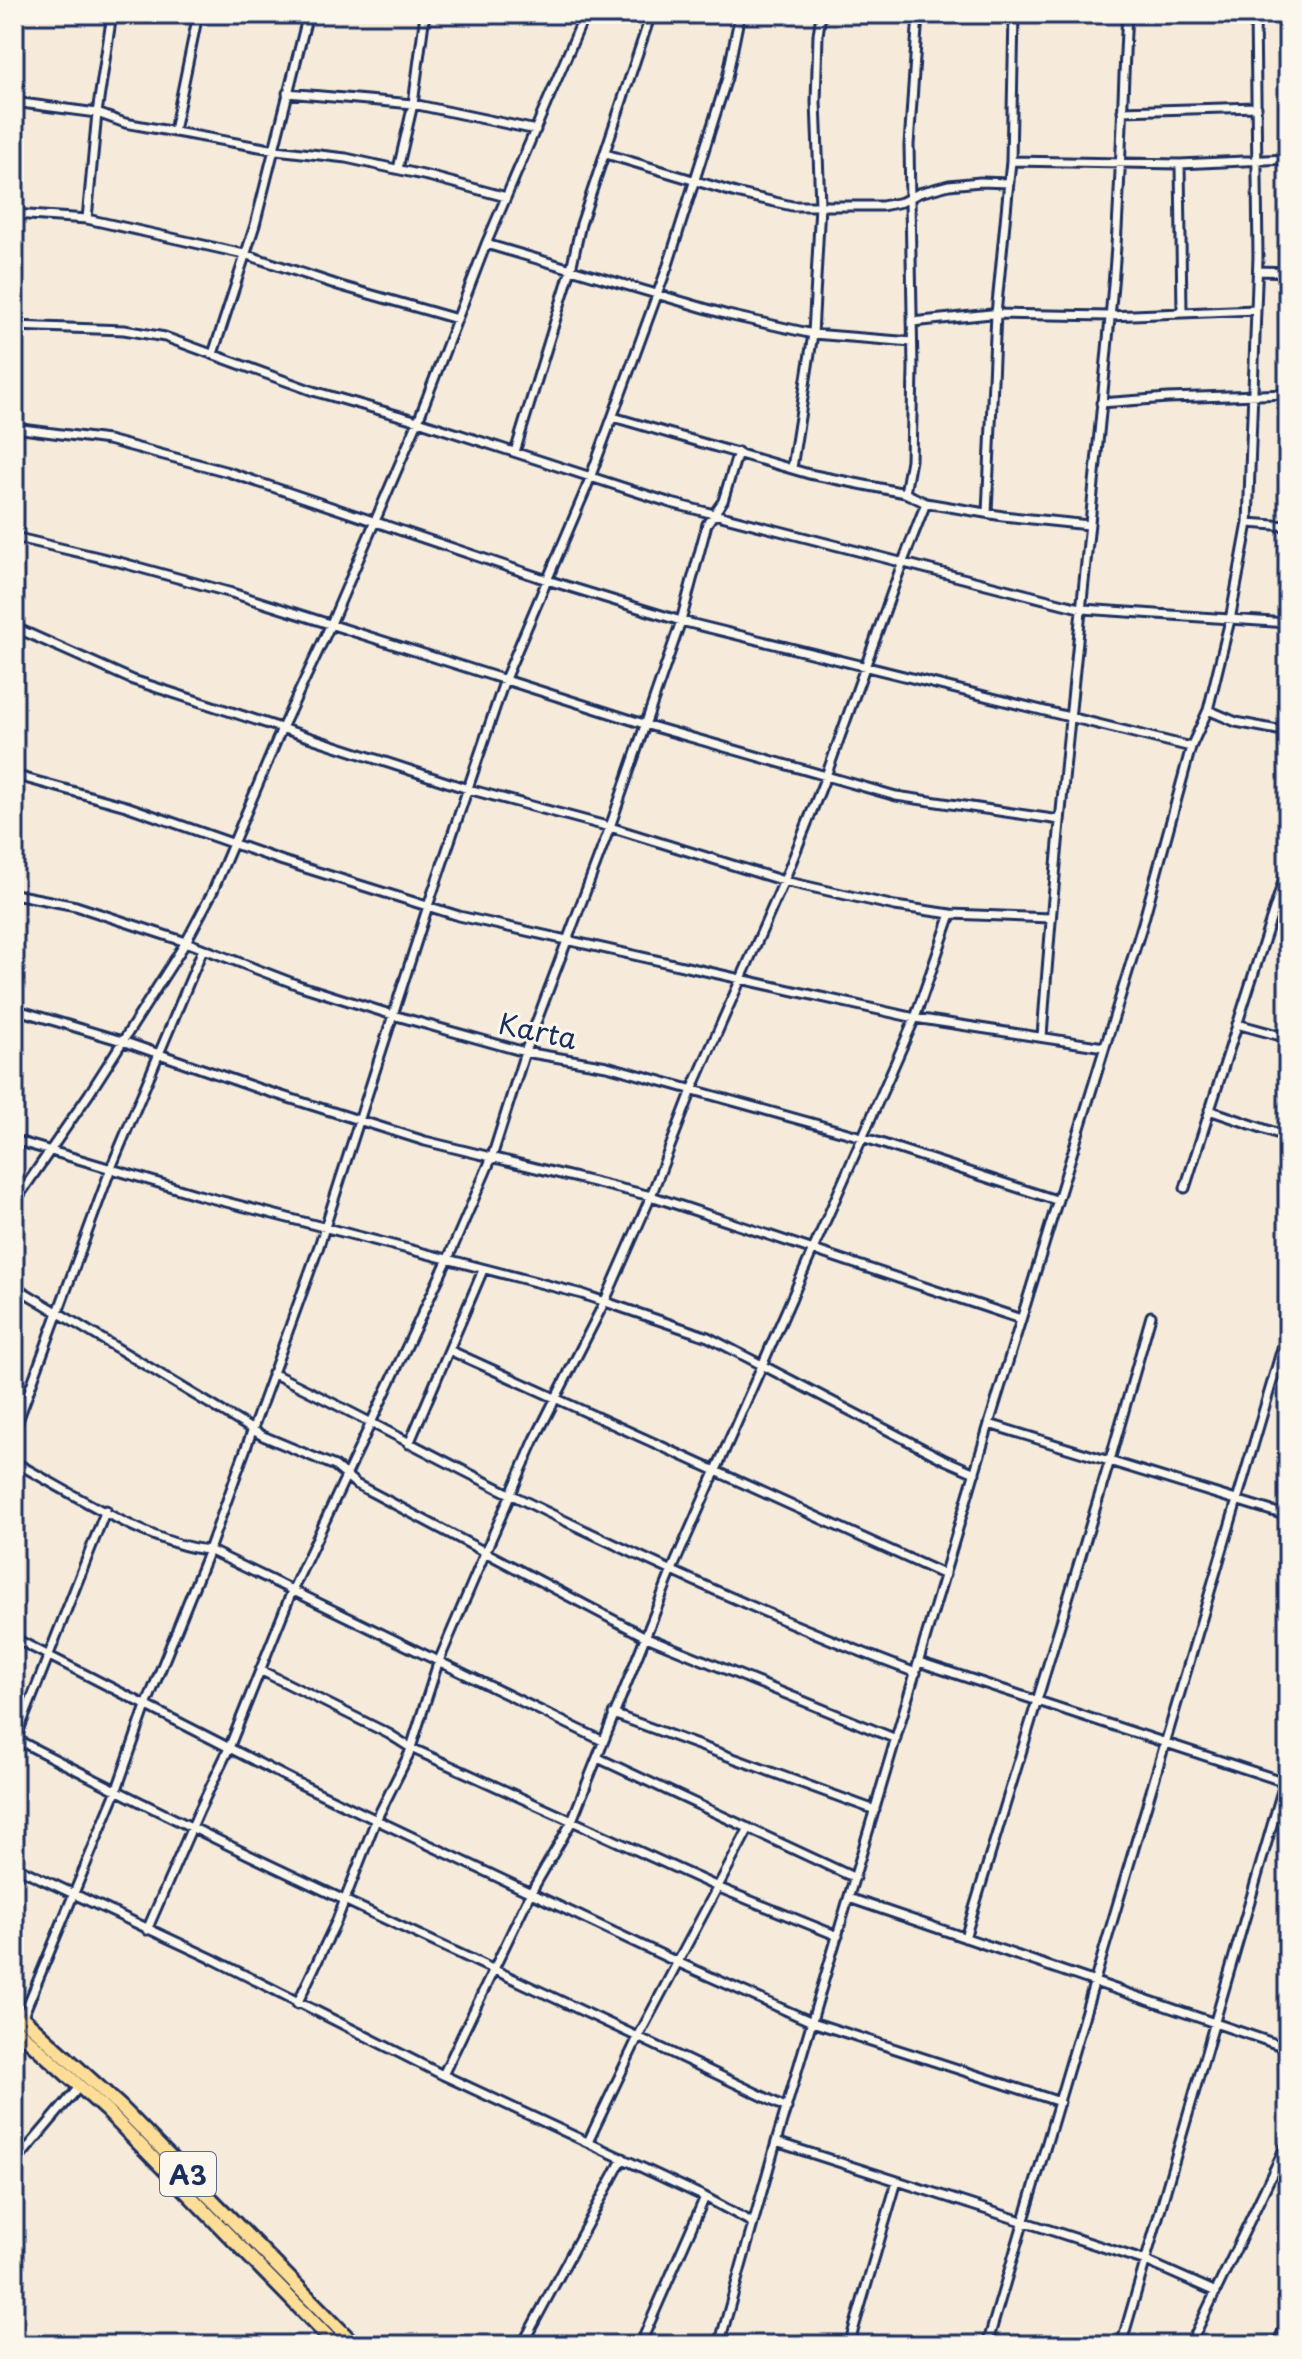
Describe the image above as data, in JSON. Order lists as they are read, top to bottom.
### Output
{
  "streets": {
    "highway": ["A3"],
    "street": ["Karta"]
  }
}
